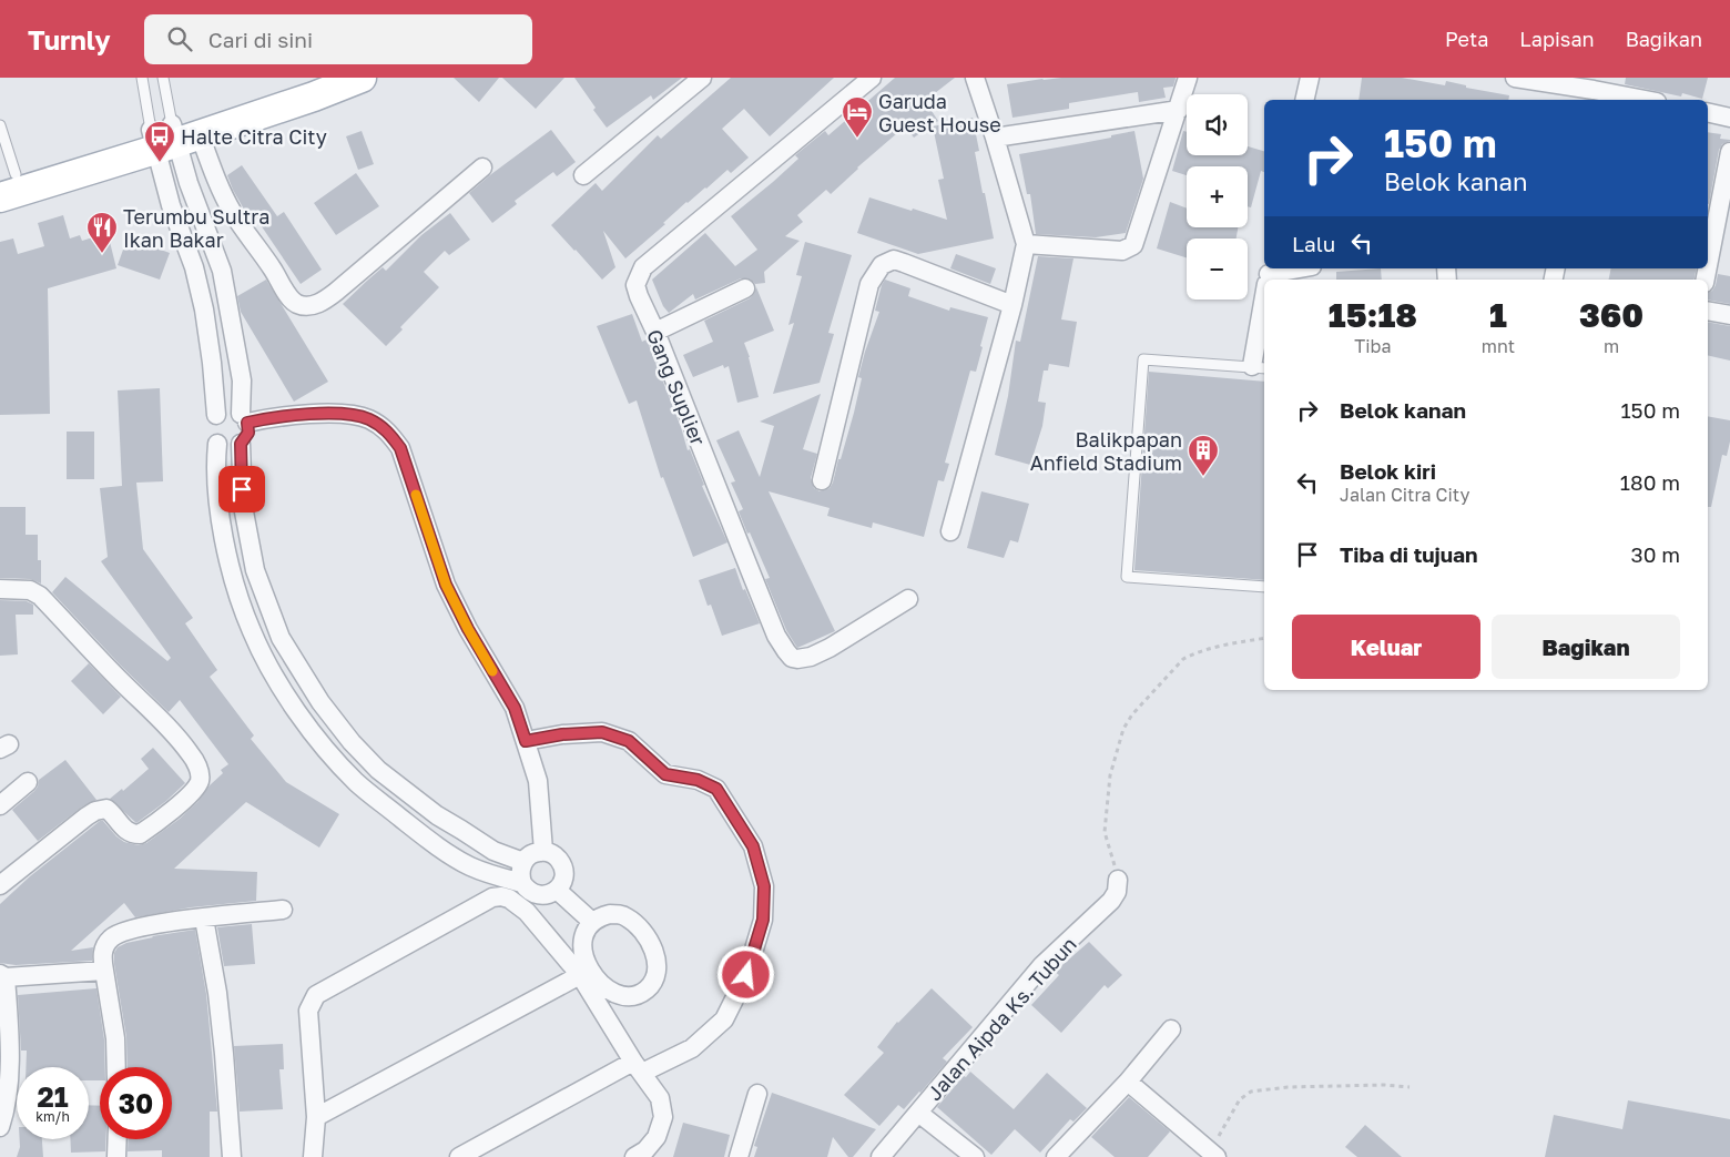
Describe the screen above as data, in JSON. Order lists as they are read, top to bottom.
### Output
{
  "streets": {
    "street": ["Gang Suplier", "Jalan Aipda Ks. Tubun"]
  },
  "places": {
    "hotel": ["Garuda Guest House"],
    "bus stop": ["Halte Citra City"],
    "restaurant": ["Terumbu Sultra Ikan Bakar"],
    "building": ["Balikpapan Anfield Stadium"]
  },
  "page": {
    "header": "Turnly",
    "search": "Cari di sini",
    "nav": ["Peta", "Lapisan", "Bagikan"],
    "map_buttons": ["+", "−"],
    "turn": ["150 m", "Belok kanan"],
    "then": "Lalu",
    "eta": [
      "15:18",
      "Tiba",
      "1",
      "mnt",
      "360",
      "m"
    ],
    "list": [
      {
        "name": "Belok kanan",
        "value": "150 m"
      },
      {
        "name": "Belok kiri",
        "note": "Jalan Citra City",
        "value": "180 m"
      },
      {
        "name": "Tiba di tujuan",
        "value": "30 m"
      }
    ],
    "buttons": ["Keluar", "Bagikan"],
    "speed": "21 km/h",
    "limit": "30"
  }
}
